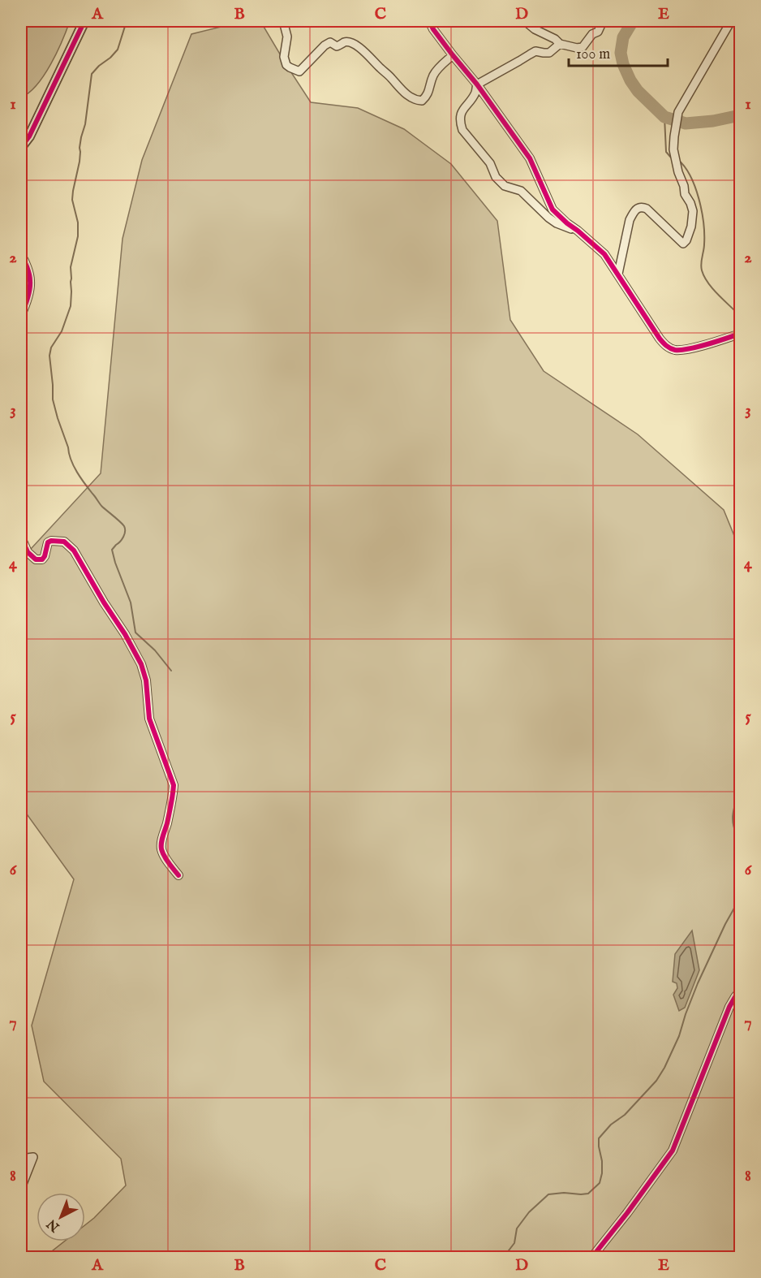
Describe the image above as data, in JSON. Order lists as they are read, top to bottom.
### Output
{
  "scale_bar": "100 m",
  "north": "bottom left",
  "grid": {
    "columns": [
      "A",
      "B",
      "C",
      "D",
      "E"
    ],
    "rows": [
      "1",
      "2",
      "3",
      "4",
      "5",
      "6",
      "7",
      "8"
    ]
  }
}
